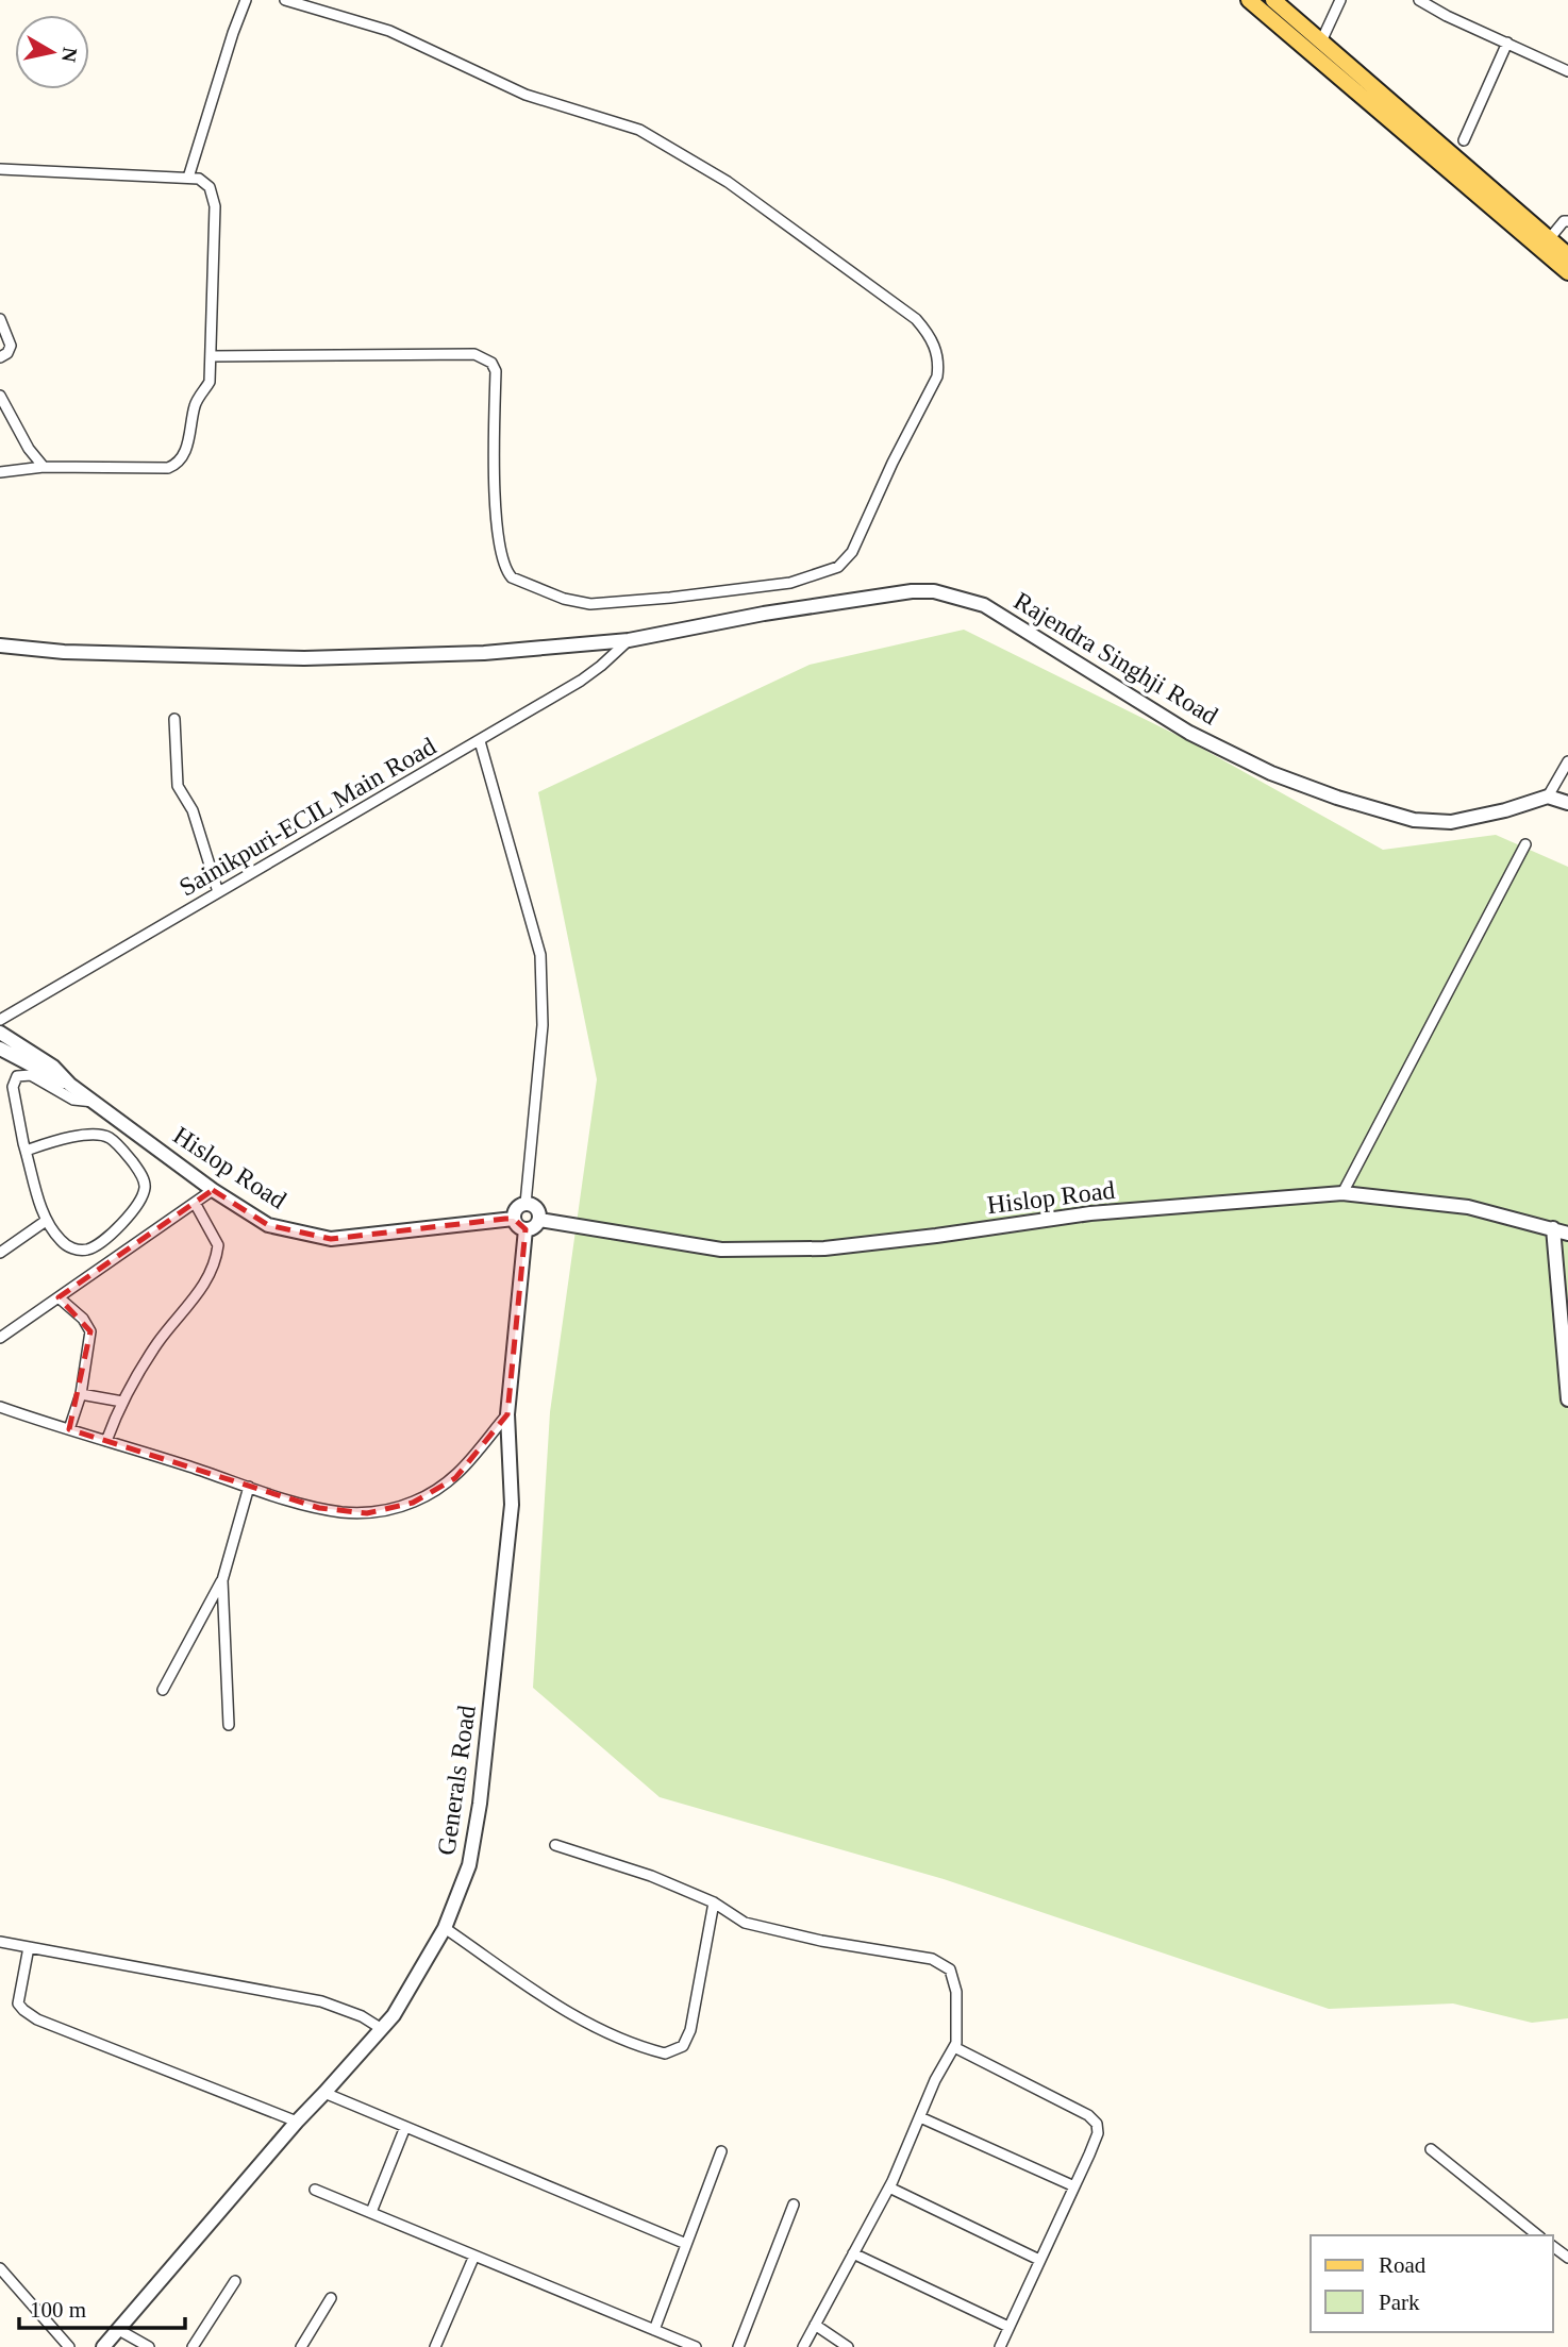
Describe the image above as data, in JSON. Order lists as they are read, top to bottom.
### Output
{
  "streets": {
    "street": [
      "Rajendra Singhji Road",
      "Sainikpuri-ECIL Main Road",
      "Hislop Road",
      "Generals Road"
    ]
  },
  "crossings": [
    ["Rajendra Singhji Road", "Sainikpuri-ECIL Main Road"],
    ["Hislop Road", "Generals Road"]
  ],
  "legend": ["Road", "Park"],
  "scale_bar": "100 m",
  "north": "right"
}
